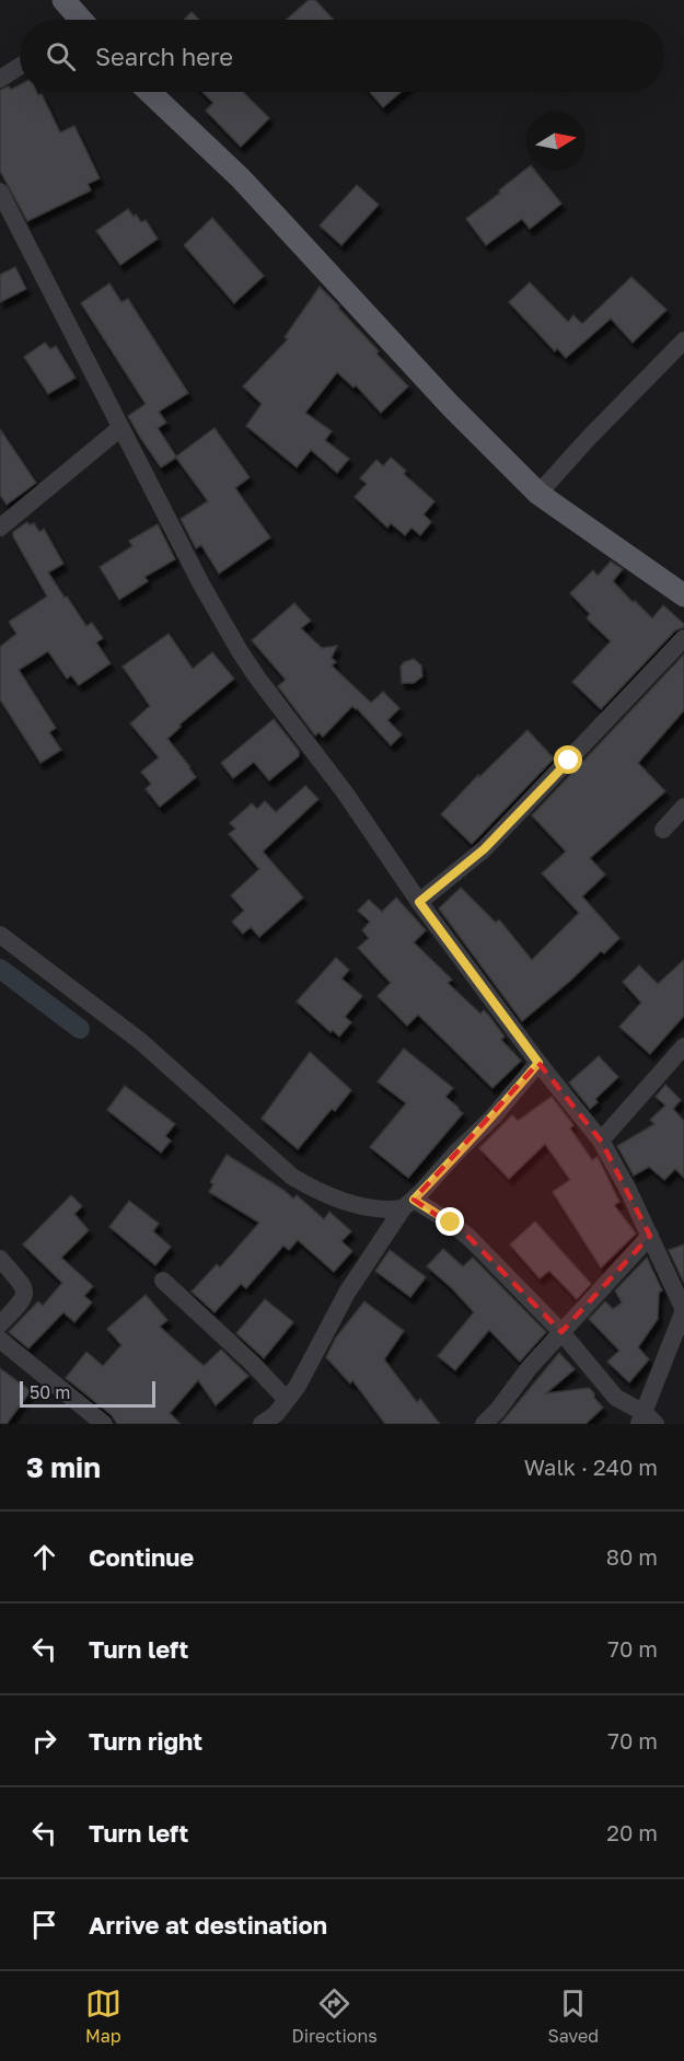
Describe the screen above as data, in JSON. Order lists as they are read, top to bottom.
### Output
{
  "scale_bar": "50 m",
  "north": "right",
  "page": {
    "search": "Search here",
    "scale": "50 m",
    "heading": ["3 min", "Walk · 240 m"],
    "list": [
      ["Continue", "80 m"],
      ["Turn left", "70 m"],
      ["Turn right", "70 m"],
      ["Turn left", "20 m"],
      "Arrive at destination"
    ],
    "nav": ["Map", "Directions", "Saved"]
  }
}
